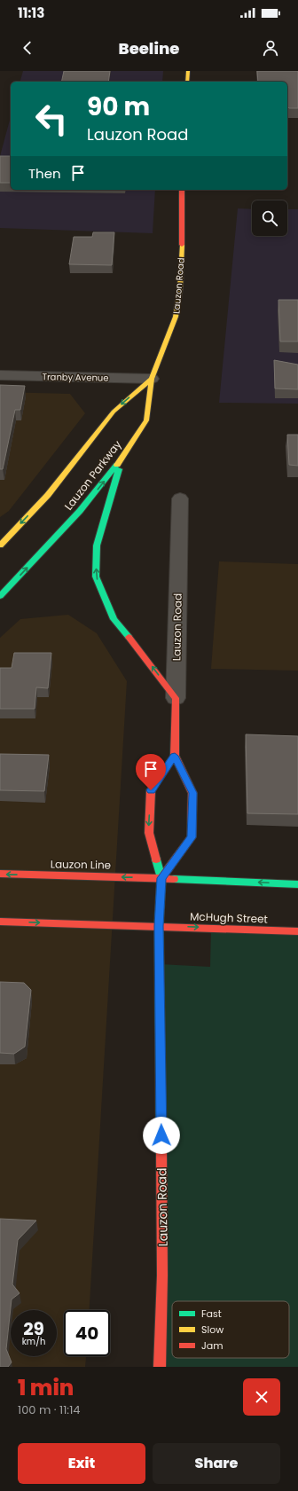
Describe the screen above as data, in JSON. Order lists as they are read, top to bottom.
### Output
{
  "streets": {
    "main road": [
      "Lauzon Road",
      "Lauzon Parkway",
      "Lauzon Line",
      "McHugh Street"
    ],
    "street": ["Tranby Avenue"]
  },
  "crossings": [
    ["Lauzon Road", "Tranby Avenue"],
    ["Lauzon Road", "Lauzon Parkway"],
    ["Lauzon Road", "Lauzon Line"],
    ["Lauzon Road", "McHugh Street"],
    ["Tranby Avenue", "Lauzon Parkway"]
  ],
  "legend": ["Fast", "Slow", "Jam"],
  "page": {
    "status": "11:13",
    "header": "Beeline",
    "turn": ["90 m", "Lauzon Road"],
    "then": "Then",
    "speed": "29 km/h",
    "limit": "40",
    "heading": ["1 min", "100 m · 11:14"],
    "buttons": ["Exit", "Share"]
  }
}
